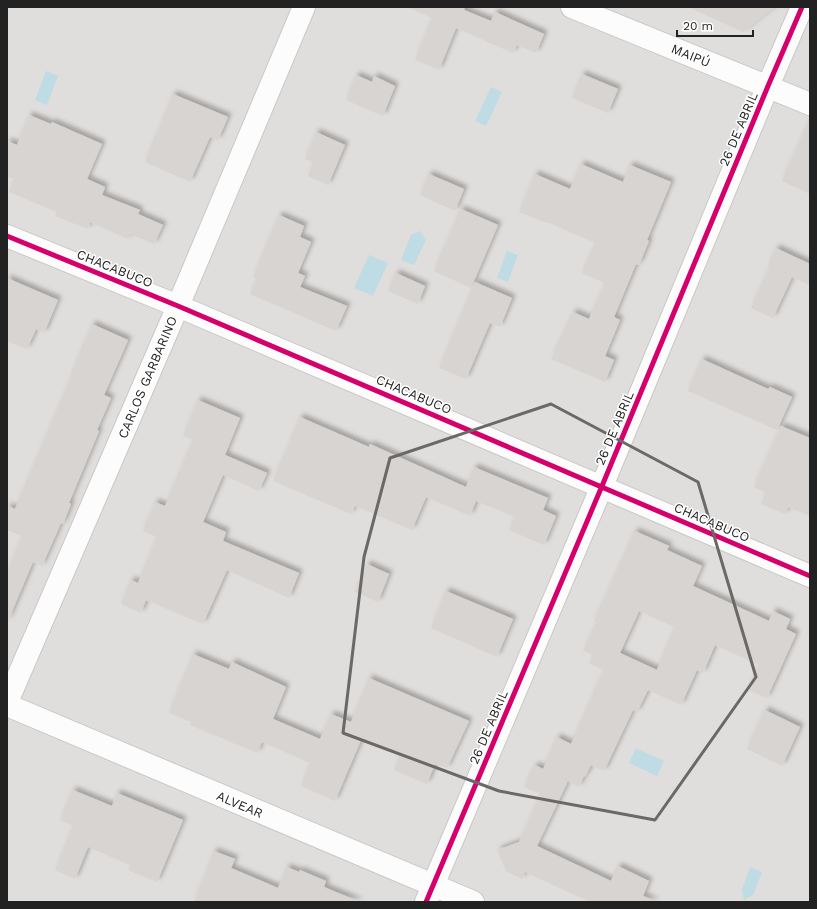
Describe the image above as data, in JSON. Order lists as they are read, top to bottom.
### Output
{
  "streets": {
    "street": [
      "MAIPÚ",
      "26 DE ABRIL",
      "CHACABUCO",
      "CARLOS GARBARINO",
      "ALVEAR"
    ]
  },
  "crossings": [
    ["MAIPÚ", "26 DE ABRIL"],
    ["26 DE ABRIL", "CHACABUCO"],
    ["26 DE ABRIL", "ALVEAR"],
    ["CHACABUCO", "CARLOS GARBARINO"]
  ],
  "scale_bar": "20 m"
}
